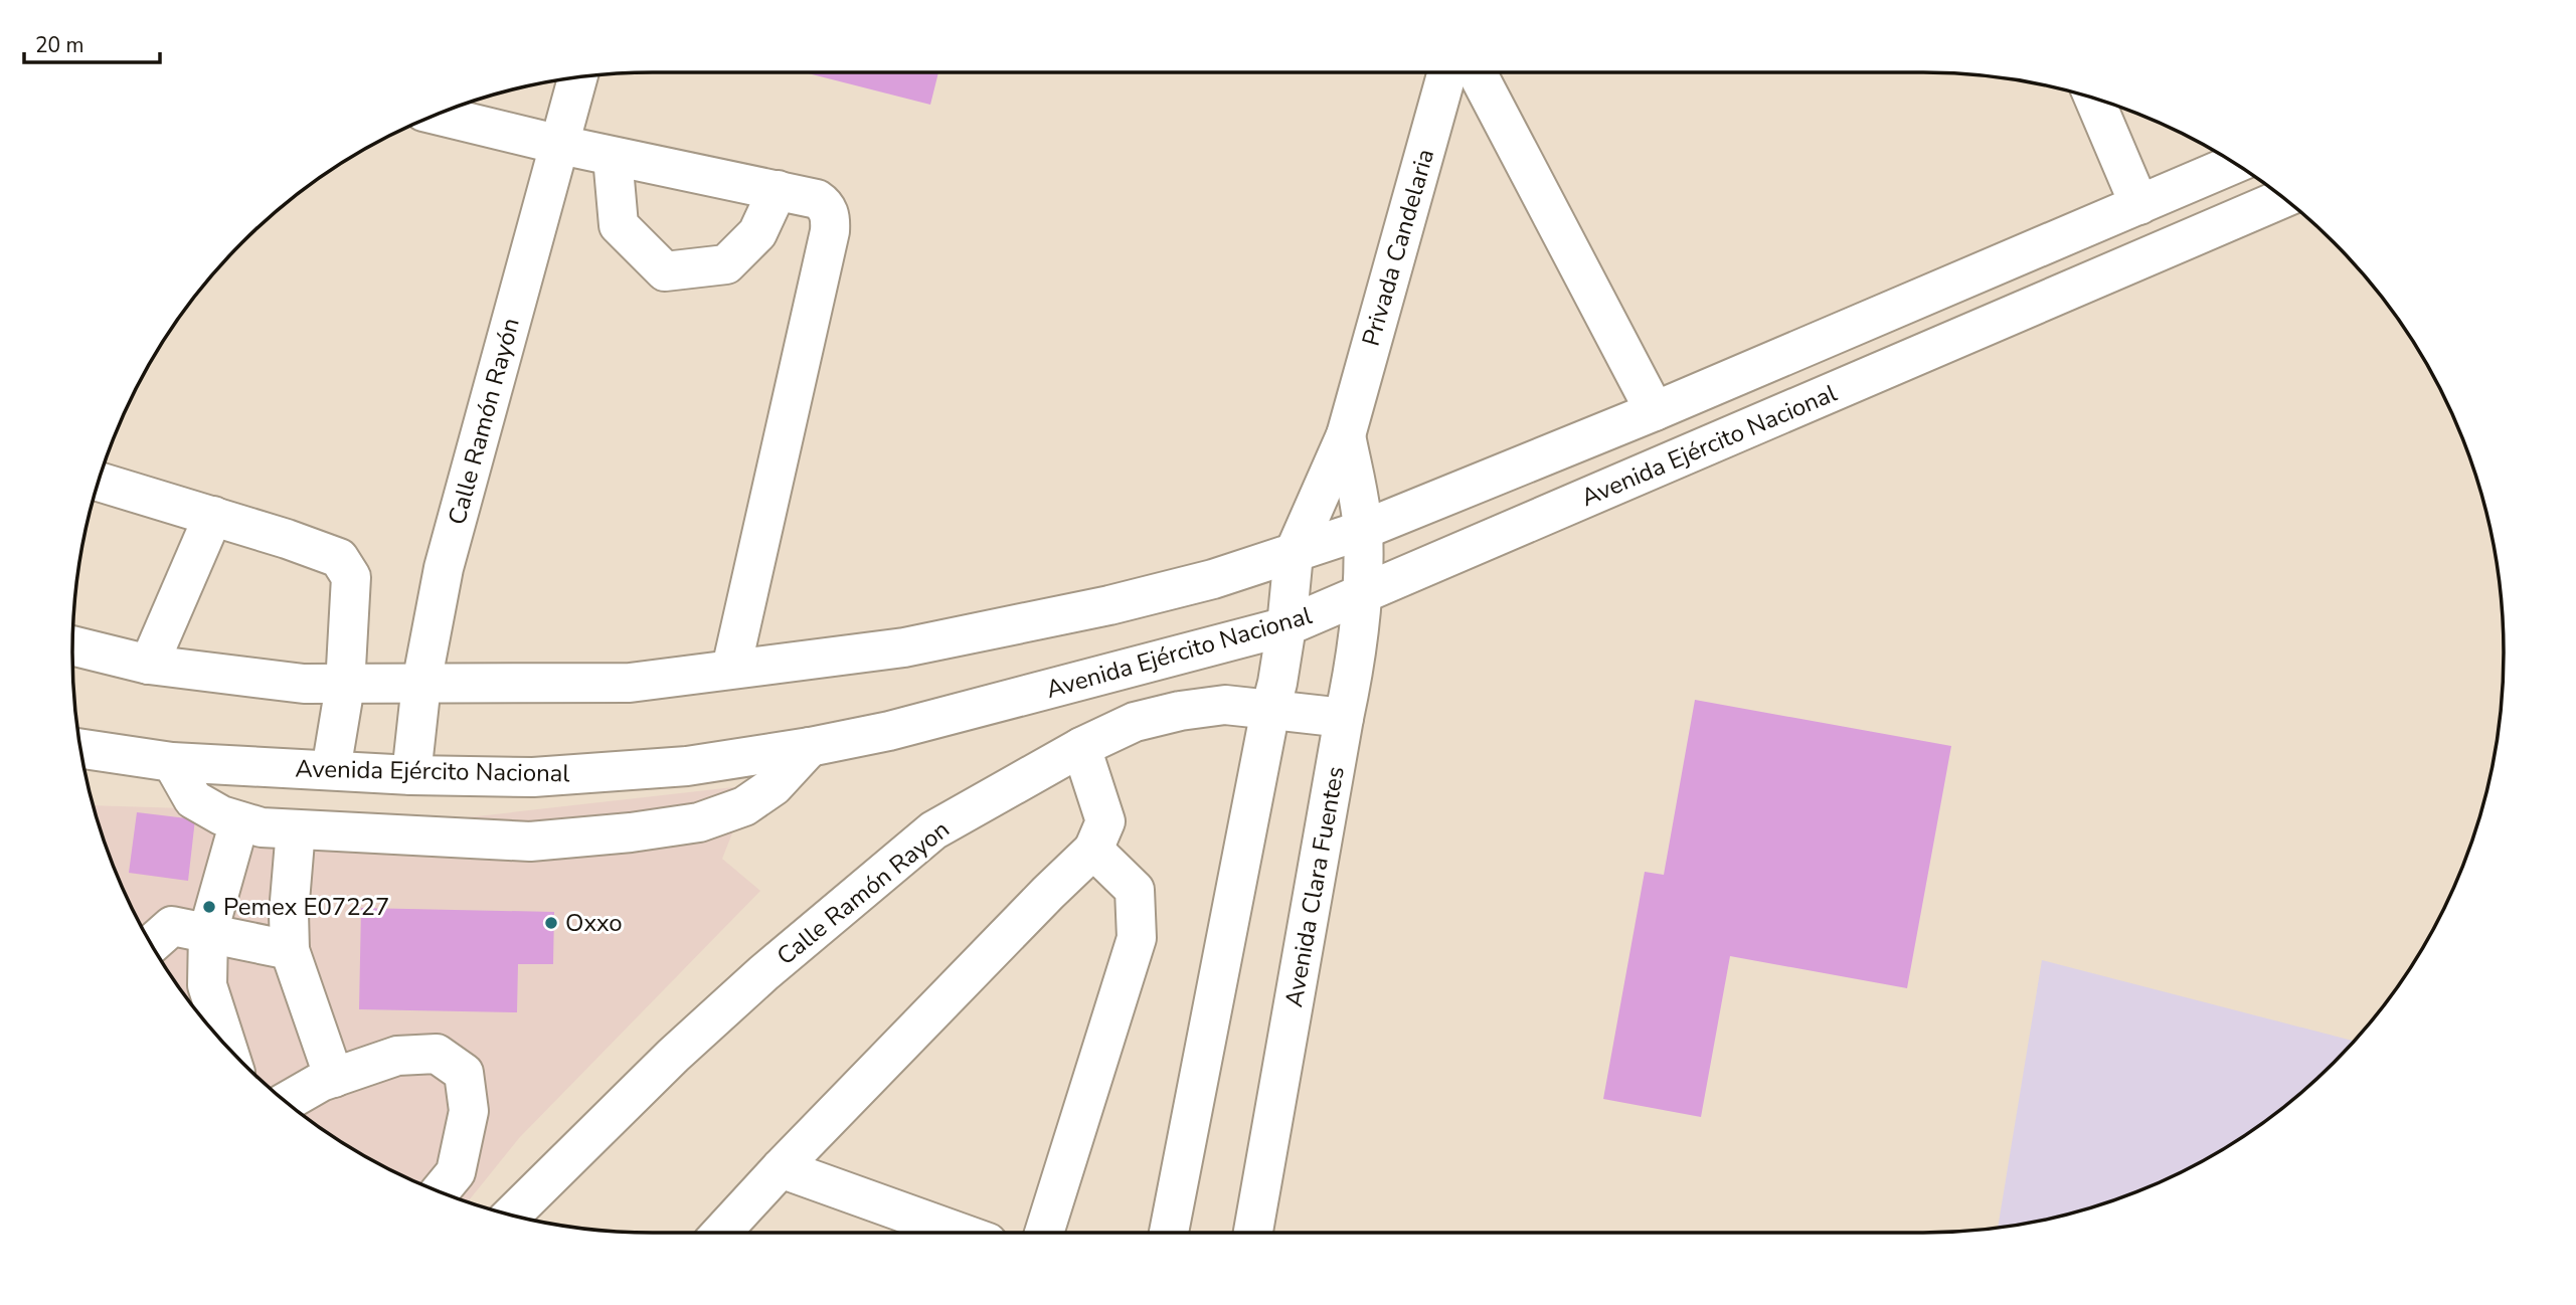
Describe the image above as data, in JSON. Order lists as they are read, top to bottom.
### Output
{
  "streets": {
    "main road": [
      "Privada Candelaria",
      "Calle Ramón Rayón",
      "Avenida Ejército Nacional",
      "Avenida Clara Fuentes",
      "Calle Ramón Rayon"
    ]
  },
  "crossings": [
    ["Privada Candelaria", "Avenida Clara Fuentes"],
    ["Calle Ramón Rayón", "Avenida Ejército Nacional"],
    ["Avenida Ejército Nacional", "Avenida Clara Fuentes"],
    ["Avenida Clara Fuentes", "Calle Ramón Rayon"]
  ],
  "places": ["Pemex E07227", "Oxxo"],
  "scale_bar": "20 m"
}
